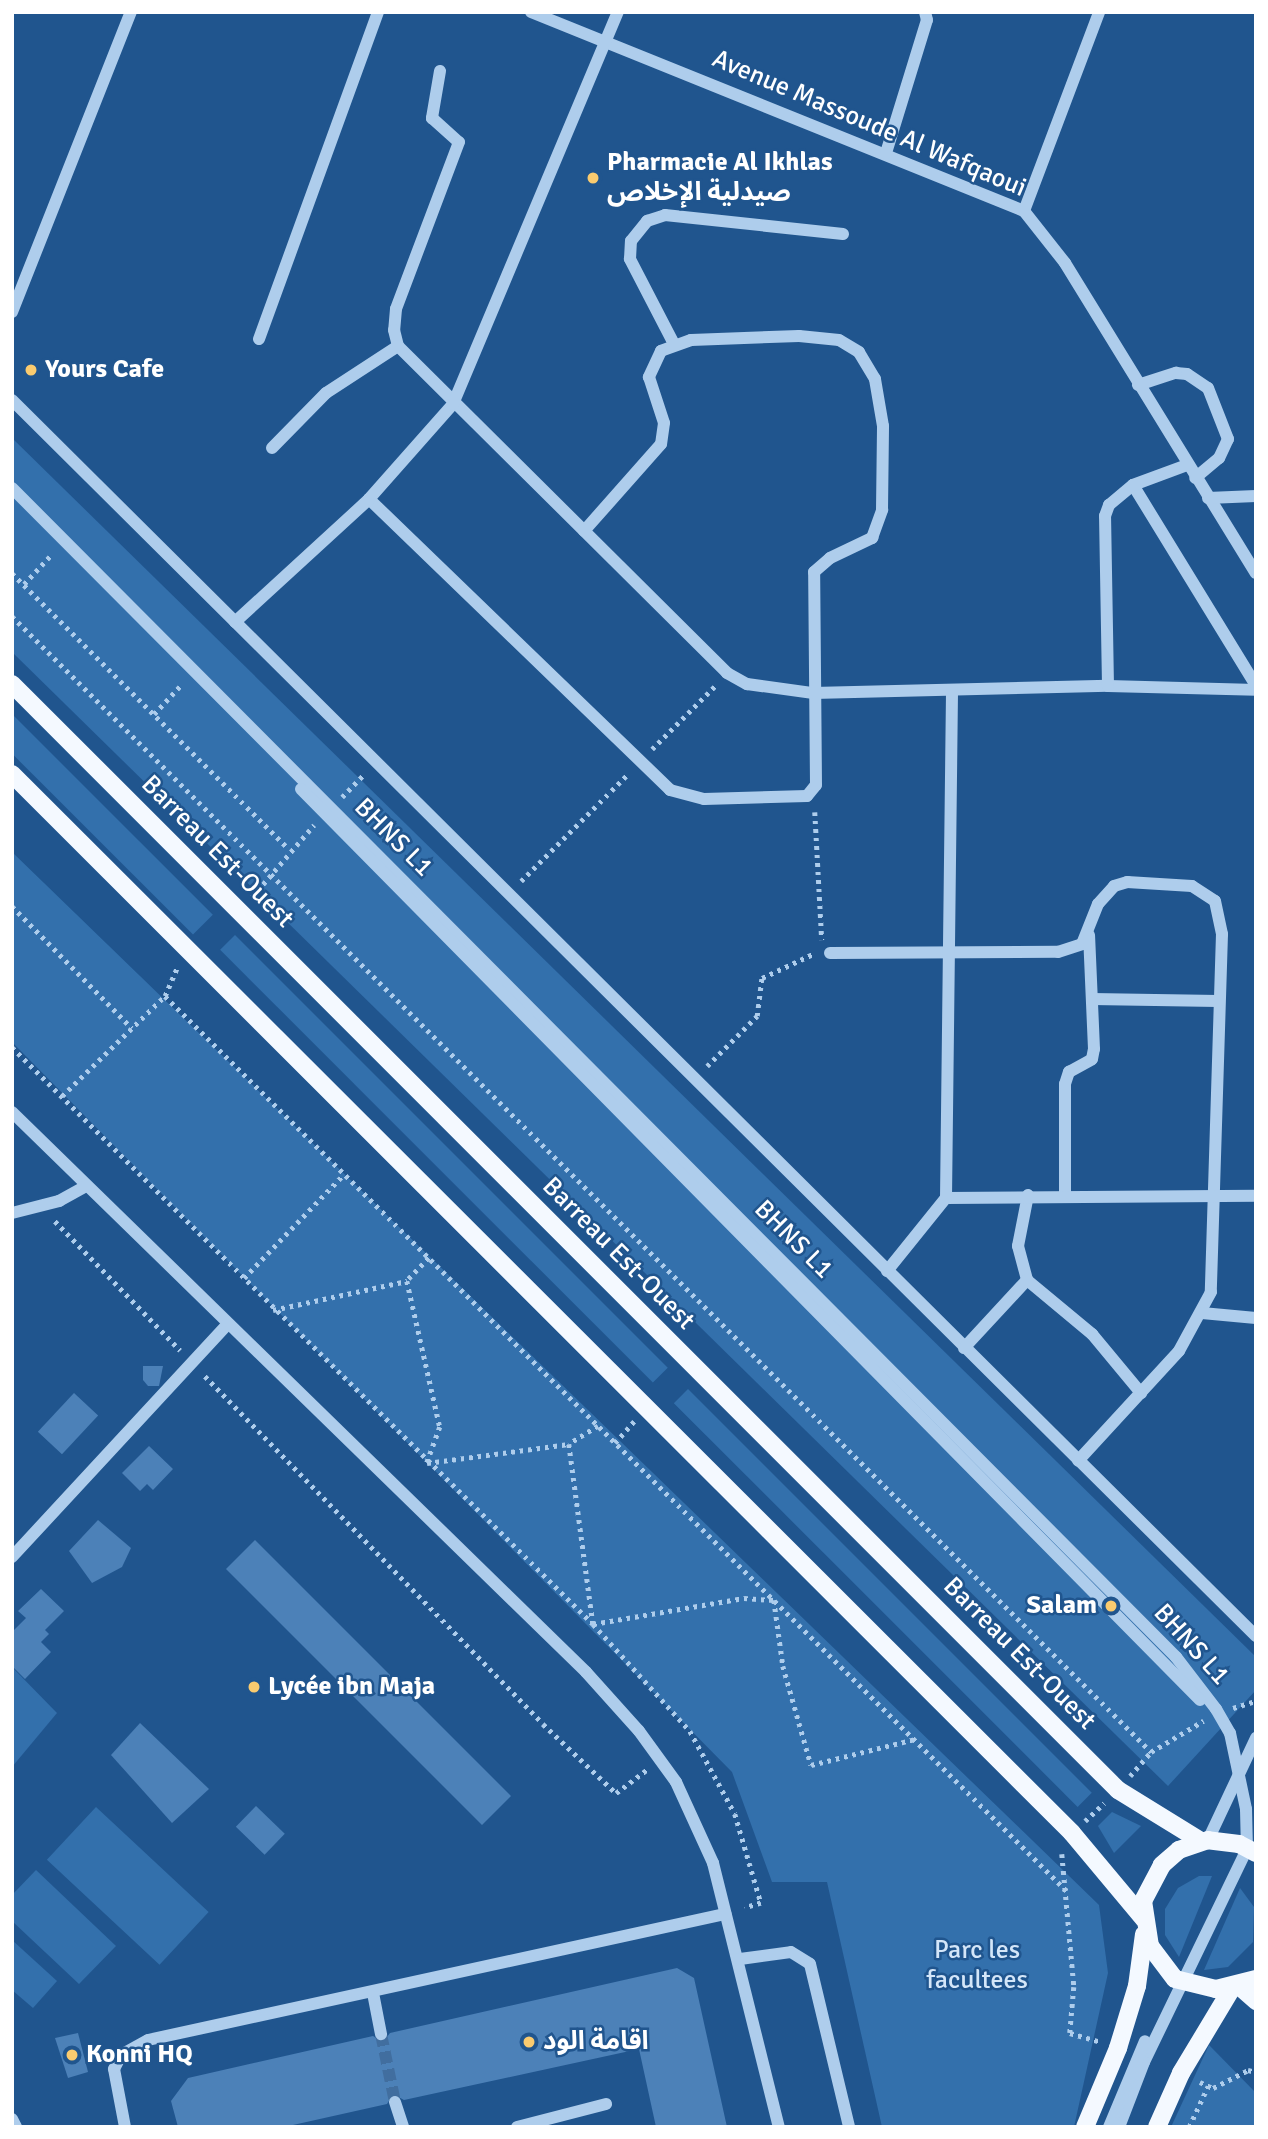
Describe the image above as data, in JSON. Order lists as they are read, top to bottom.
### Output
{
  "streets": {
    "main road": ["Barreau Est-Ouest"],
    "street": ["Avenue Massoude Al Wafqaoui", "BHNS L1"]
  },
  "parks": ["Parc les facultees"],
  "places": [
    "Pharmacie Al Ikhlas صيدلية الإخلاص",
    "Yours Cafe",
    "Salam",
    "Lycée ibn Maja",
    "اقامة الود",
    "Konni HQ"
  ]
}
